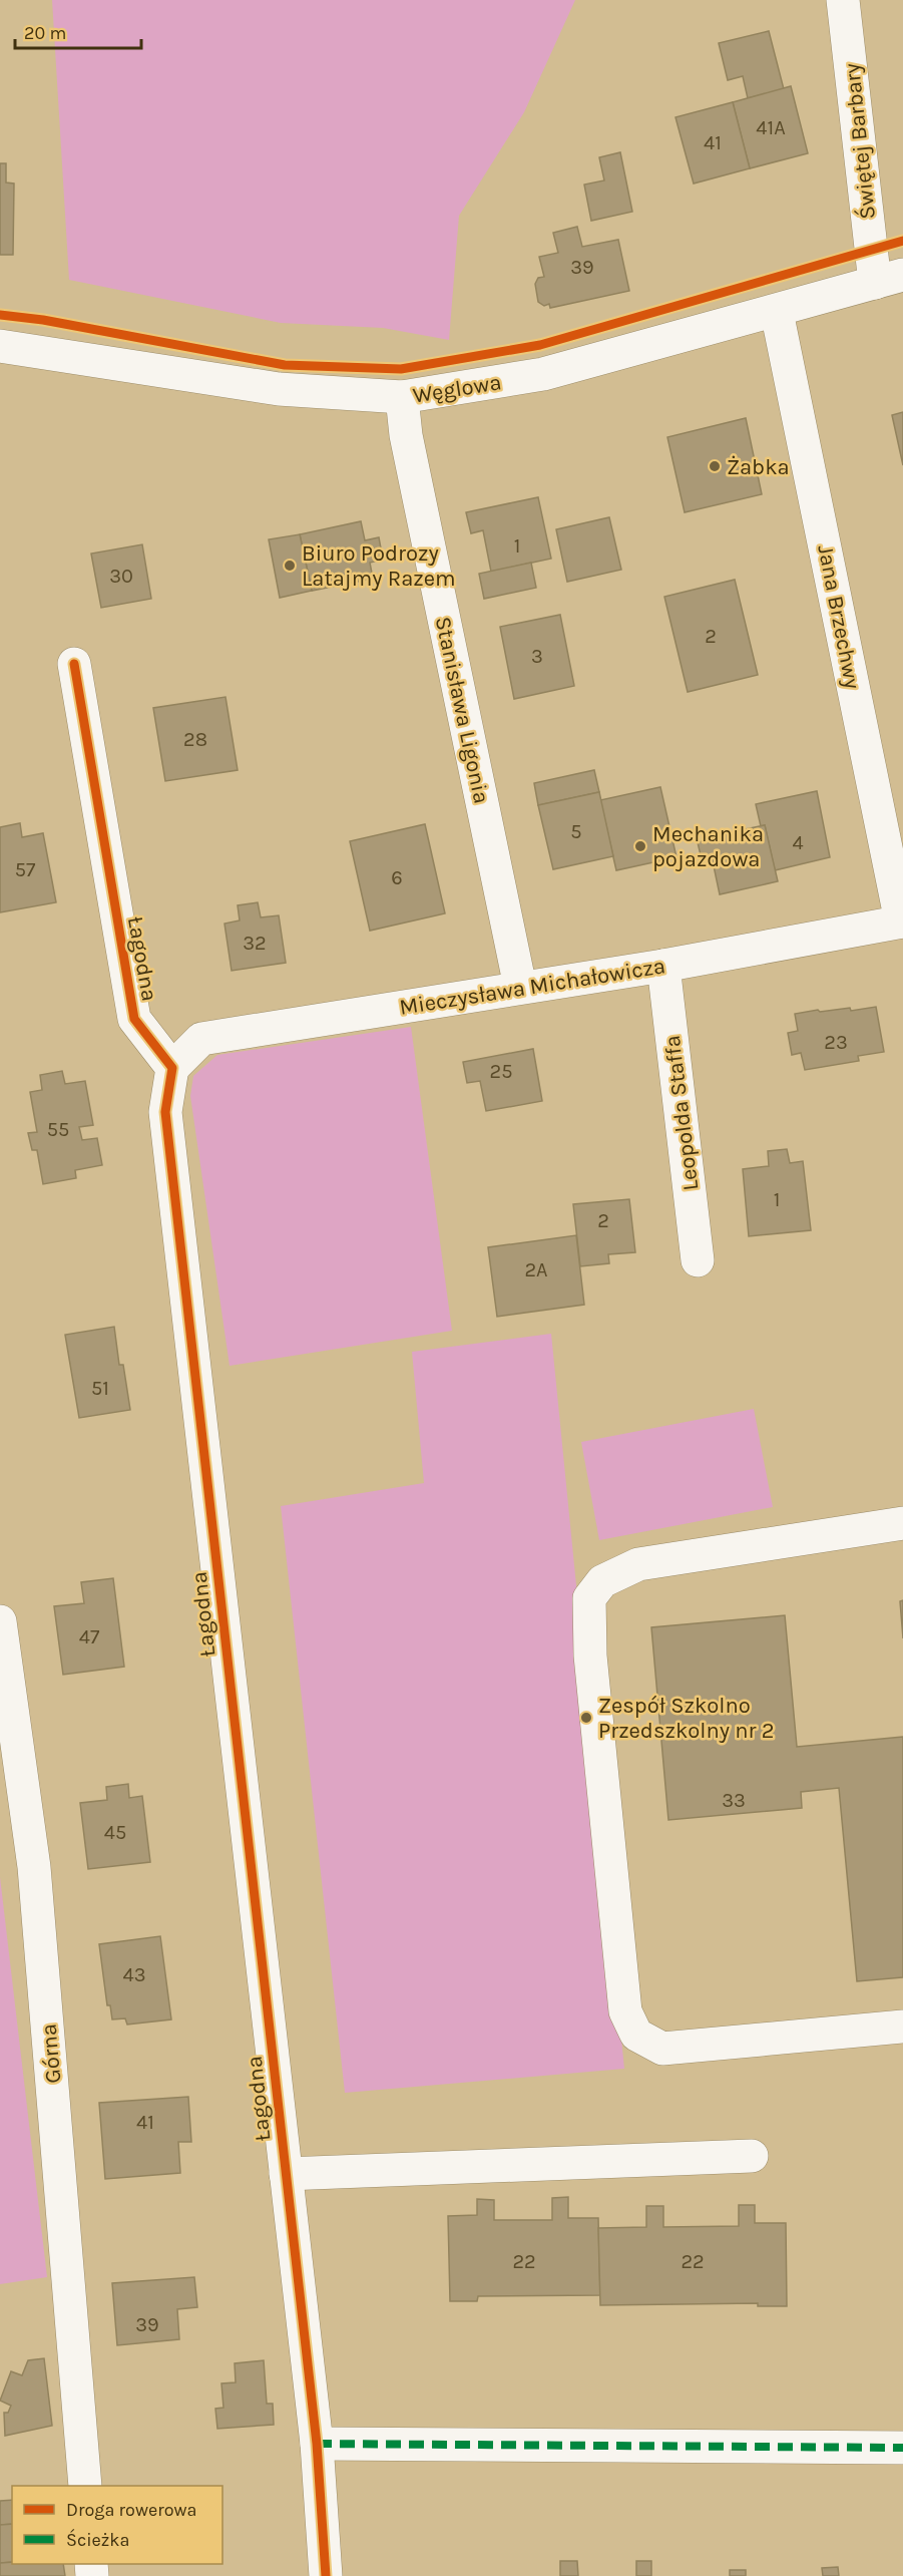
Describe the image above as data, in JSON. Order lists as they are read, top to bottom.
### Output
{
  "streets": {
    "street": [
      "Świętej Barbary",
      "Węglowa",
      "Jana Brzechwy",
      "Stanisława Ligonia",
      "Łagodna",
      "Mieczysława Michałowicza",
      "Leopolda Staffa",
      "Górna"
    ]
  },
  "crossings": [
    ["Świętej Barbary", "Węglowa"],
    ["Węglowa", "Jana Brzechwy"],
    ["Węglowa", "Stanisława Ligonia"],
    ["Jana Brzechwy", "Mieczysława Michałowicza"],
    ["Stanisława Ligonia", "Mieczysława Michałowicza"],
    ["Łagodna", "Mieczysława Michałowicza"],
    ["Mieczysława Michałowicza", "Leopolda Staffa"]
  ],
  "places": [
    "Żabka",
    "Biuro Podrozy Latajmy Razem",
    "Mechanika pojazdowa",
    "Zespół Szkolno Przedszkolny nr 2"
  ],
  "house_numbers": [
    "41A",
    "41",
    "39",
    "1",
    "30",
    "2",
    "3",
    "28",
    "5",
    "4",
    "57",
    "6",
    "32",
    "23",
    "25",
    "55",
    "1",
    "2",
    "2A",
    "51",
    "47",
    "33",
    "45",
    "43",
    "41",
    "22",
    "22",
    "39"
  ],
  "legend": ["Droga rowerowa", "Ścieżka"],
  "scale_bar": "20 m"
}
